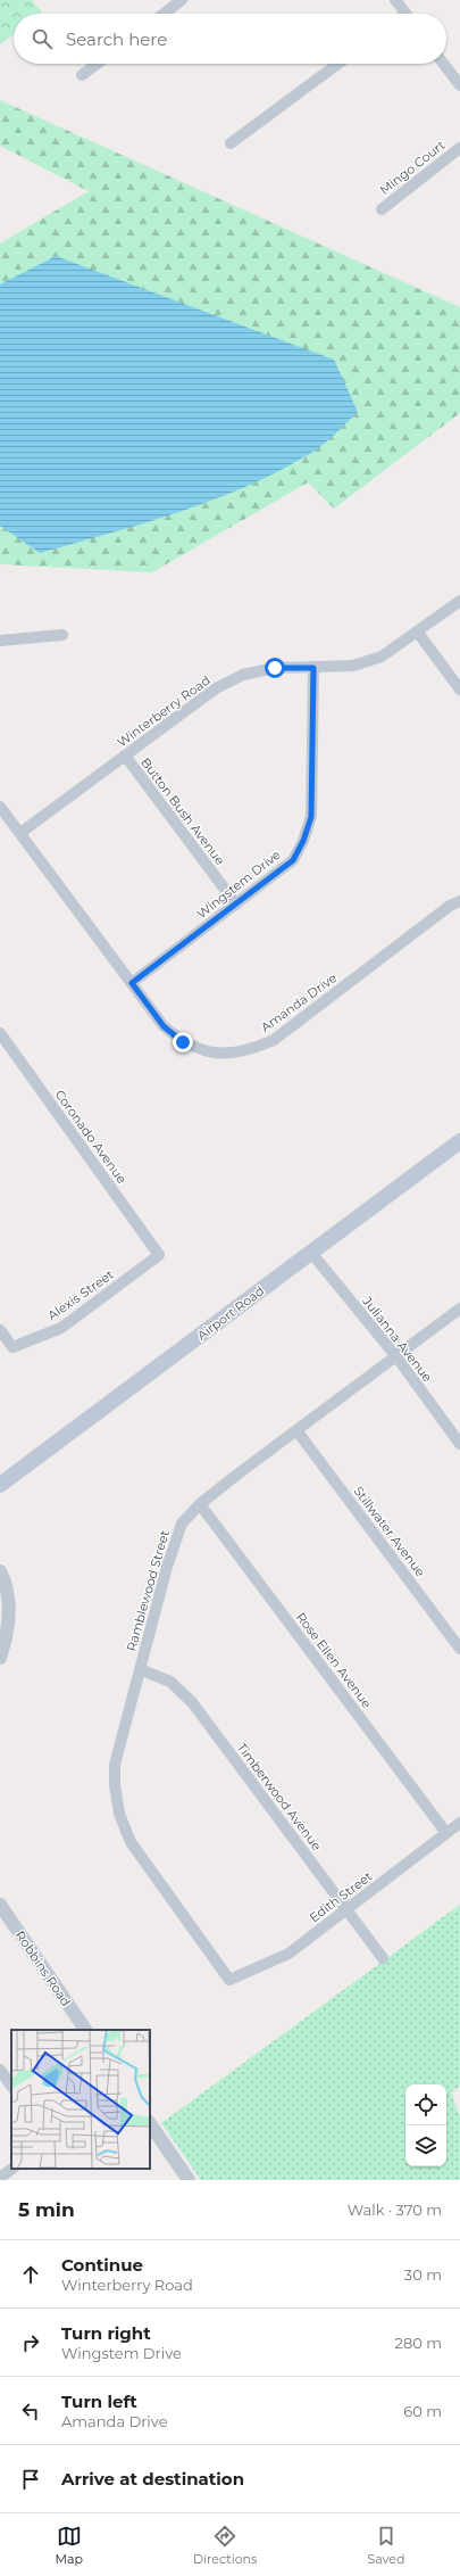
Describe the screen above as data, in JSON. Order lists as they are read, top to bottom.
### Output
{
  "streets": {
    "main road": ["Airport Road"],
    "street": [
      "Mingo Court",
      "Winterberry Road",
      "Button Bush Avenue",
      "Wingstem Drive",
      "Amanda Drive",
      "Coronado Avenue",
      "Alexis Street",
      "Julianna Avenue",
      "Stillwater Avenue",
      "Ramblewood Street",
      "Rose Ellen Avenue",
      "Timberwood Avenue",
      "Edith Street",
      "Robbins Road"
    ]
  },
  "crossings": [
    ["Winterberry Road", "Button Bush Avenue"],
    ["Winterberry Road", "Wingstem Drive"],
    ["Winterberry Road", "Amanda Drive"],
    ["Button Bush Avenue", "Wingstem Drive"],
    ["Wingstem Drive", "Amanda Drive"],
    ["Coronado Avenue", "Alexis Street"],
    ["Airport Road", "Julianna Avenue"],
    ["Julianna Avenue", "Ramblewood Street"],
    ["Stillwater Avenue", "Ramblewood Street"],
    ["Ramblewood Street", "Rose Ellen Avenue"],
    ["Ramblewood Street", "Timberwood Avenue"],
    ["Ramblewood Street", "Edith Street"],
    ["Rose Ellen Avenue", "Edith Street"],
    ["Timberwood Avenue", "Edith Street"]
  ],
  "page": {
    "search": "Search here",
    "heading": ["5 min", "Walk · 370 m"],
    "list": [
      ["Continue", "Winterberry Road", "30 m"],
      ["Turn right", "Wingstem Drive", "280 m"],
      ["Turn left", "Amanda Drive", "60 m"],
      "Arrive at destination"
    ],
    "nav": ["Map", "Directions", "Saved"]
  }
}
